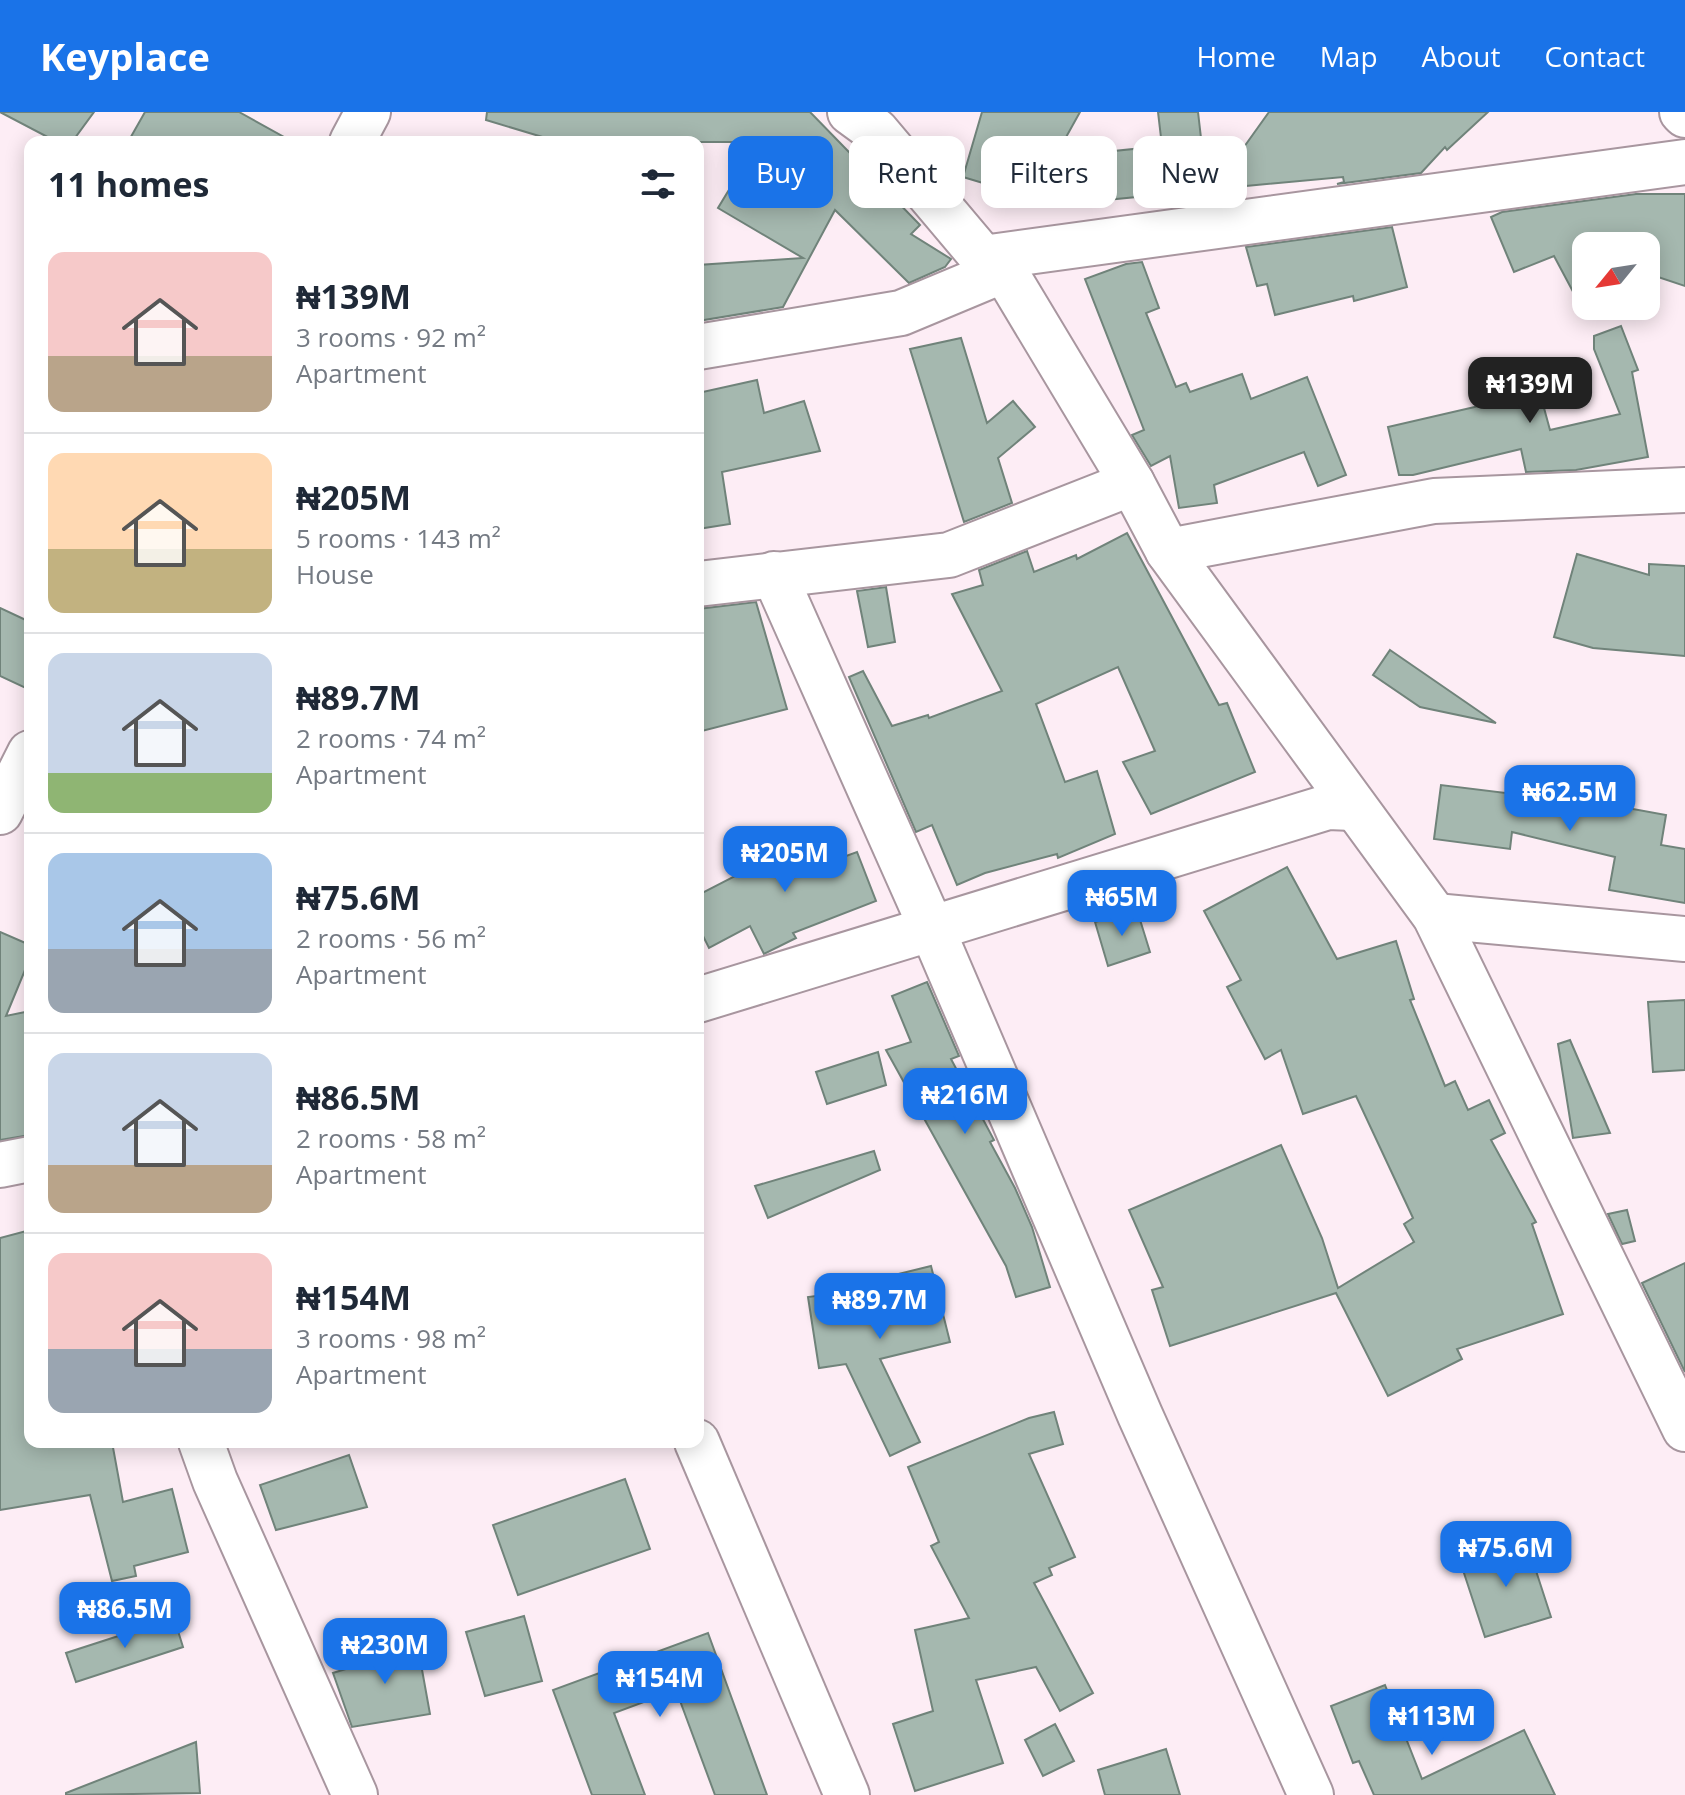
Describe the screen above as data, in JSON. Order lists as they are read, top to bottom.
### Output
{
  "north": "bottom left",
  "page": {
    "header": "Keyplace",
    "nav": [
      "Home",
      "Map",
      "About",
      "Contact"
    ],
    "chip": [
      "Buy",
      "Rent",
      "Filters",
      "New"
    ],
    "heading": "11 homes",
    "list": [
      {
        "name": "₦139M",
        "note": "3 rooms · 92 m² · Apartment"
      },
      {
        "name": "₦205M",
        "note": "5 rooms · 143 m² · House"
      },
      {
        "name": "₦89.7M",
        "note": "2 rooms · 74 m² · Apartment"
      },
      {
        "name": "₦75.6M",
        "note": "2 rooms · 56 m² · Apartment"
      },
      {
        "name": "₦86.5M",
        "note": "2 rooms · 58 m² · Apartment"
      },
      {
        "name": "₦154M",
        "note": "3 rooms · 98 m² · Apartment"
      }
    ],
    "price": [
      "₦139M",
      "₦62.5M",
      "₦205M",
      "₦65M",
      "₦216M",
      "₦89.7M",
      "₦75.6M",
      "₦86.5M",
      "₦230M",
      "₦154M",
      "₦113M"
    ]
  }
}
